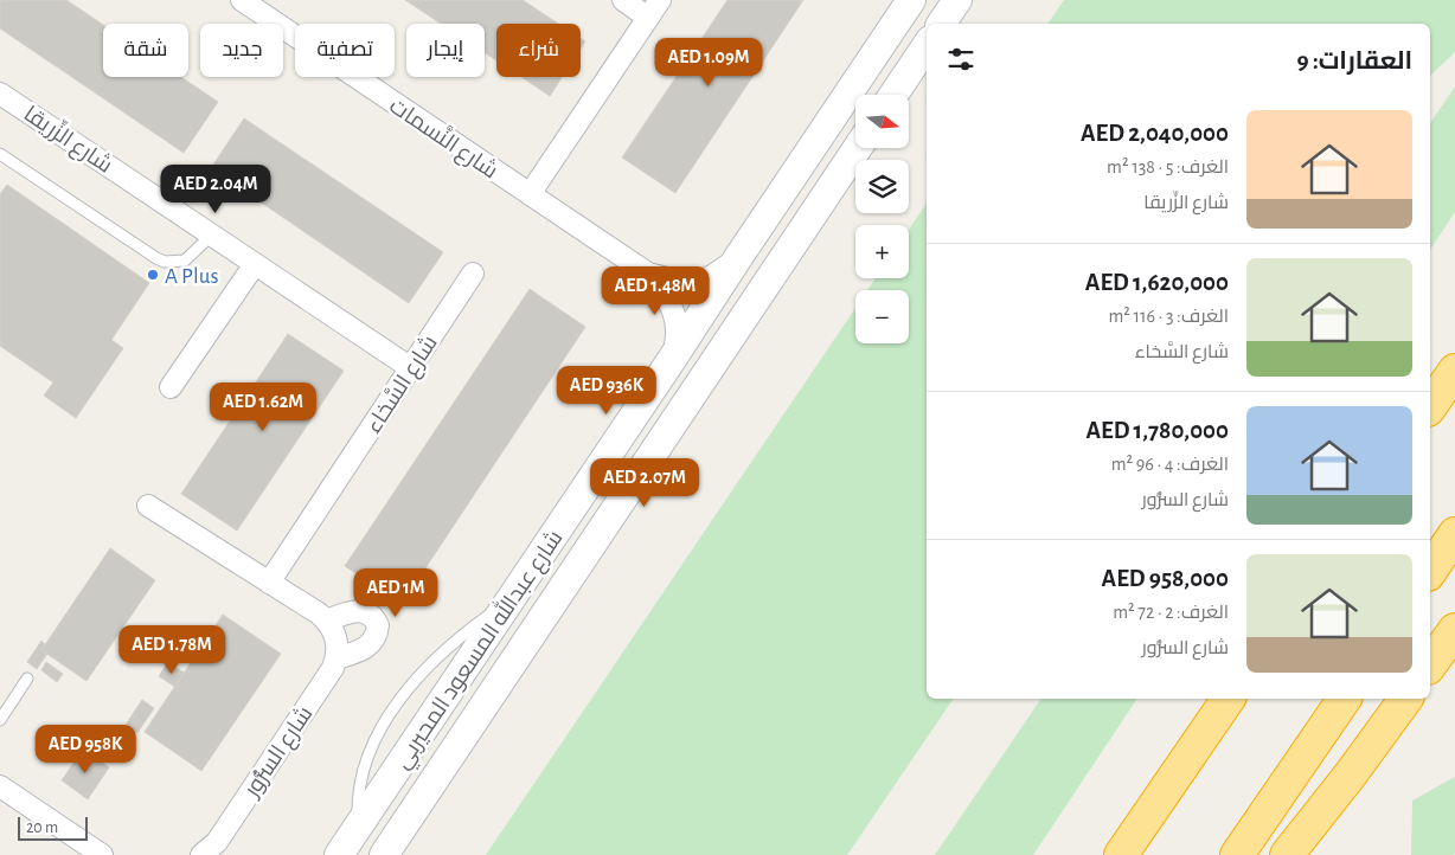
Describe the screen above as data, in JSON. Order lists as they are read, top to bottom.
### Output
{
  "streets": {
    "street": [
      "شارع النَّسمات",
      "شارع الزِّريقا",
      "شارع السَّخاء",
      "شارع عبدالله المسعود المحيربي",
      "شارع السُّرُور"
    ]
  },
  "crossings": [
    ["شارع النَّسمات", "شارع عبدالله المسعود المحيربي"],
    ["شارع الزِّريقا", "شارع السَّخاء"]
  ],
  "places": ["A Plus"],
  "scale_bar": "20 m",
  "north": "right",
  "page": {
    "chip": [
      "شراء",
      "إيجار",
      "تصفية",
      "جديد",
      "شقة"
    ],
    "heading": "العقارات: 9",
    "price": [
      "AED 1.09M",
      "AED 2.04M",
      "AED 1.48M",
      "AED 936K",
      "AED 1.62M",
      "AED 2.07M",
      "AED 1M",
      "AED 1.78M",
      "AED 958K"
    ],
    "map_buttons": ["+", "−"],
    "list": [
      {
        "name": "AED 2,040,000",
        "note": "الغرف: 5 · 138 m² · شارع الزِّريقا"
      },
      {
        "name": "AED 1,620,000",
        "note": "الغرف: 3 · 116 m² · شارع السَّخاء"
      },
      {
        "name": "AED 1,780,000",
        "note": "الغرف: 4 · 96 m² · شارع السُّرُور"
      },
      {
        "name": "AED 958,000",
        "note": "الغرف: 2 · 72 m² · شارع السُّرُور"
      }
    ],
    "scale": "20 m"
  }
}
